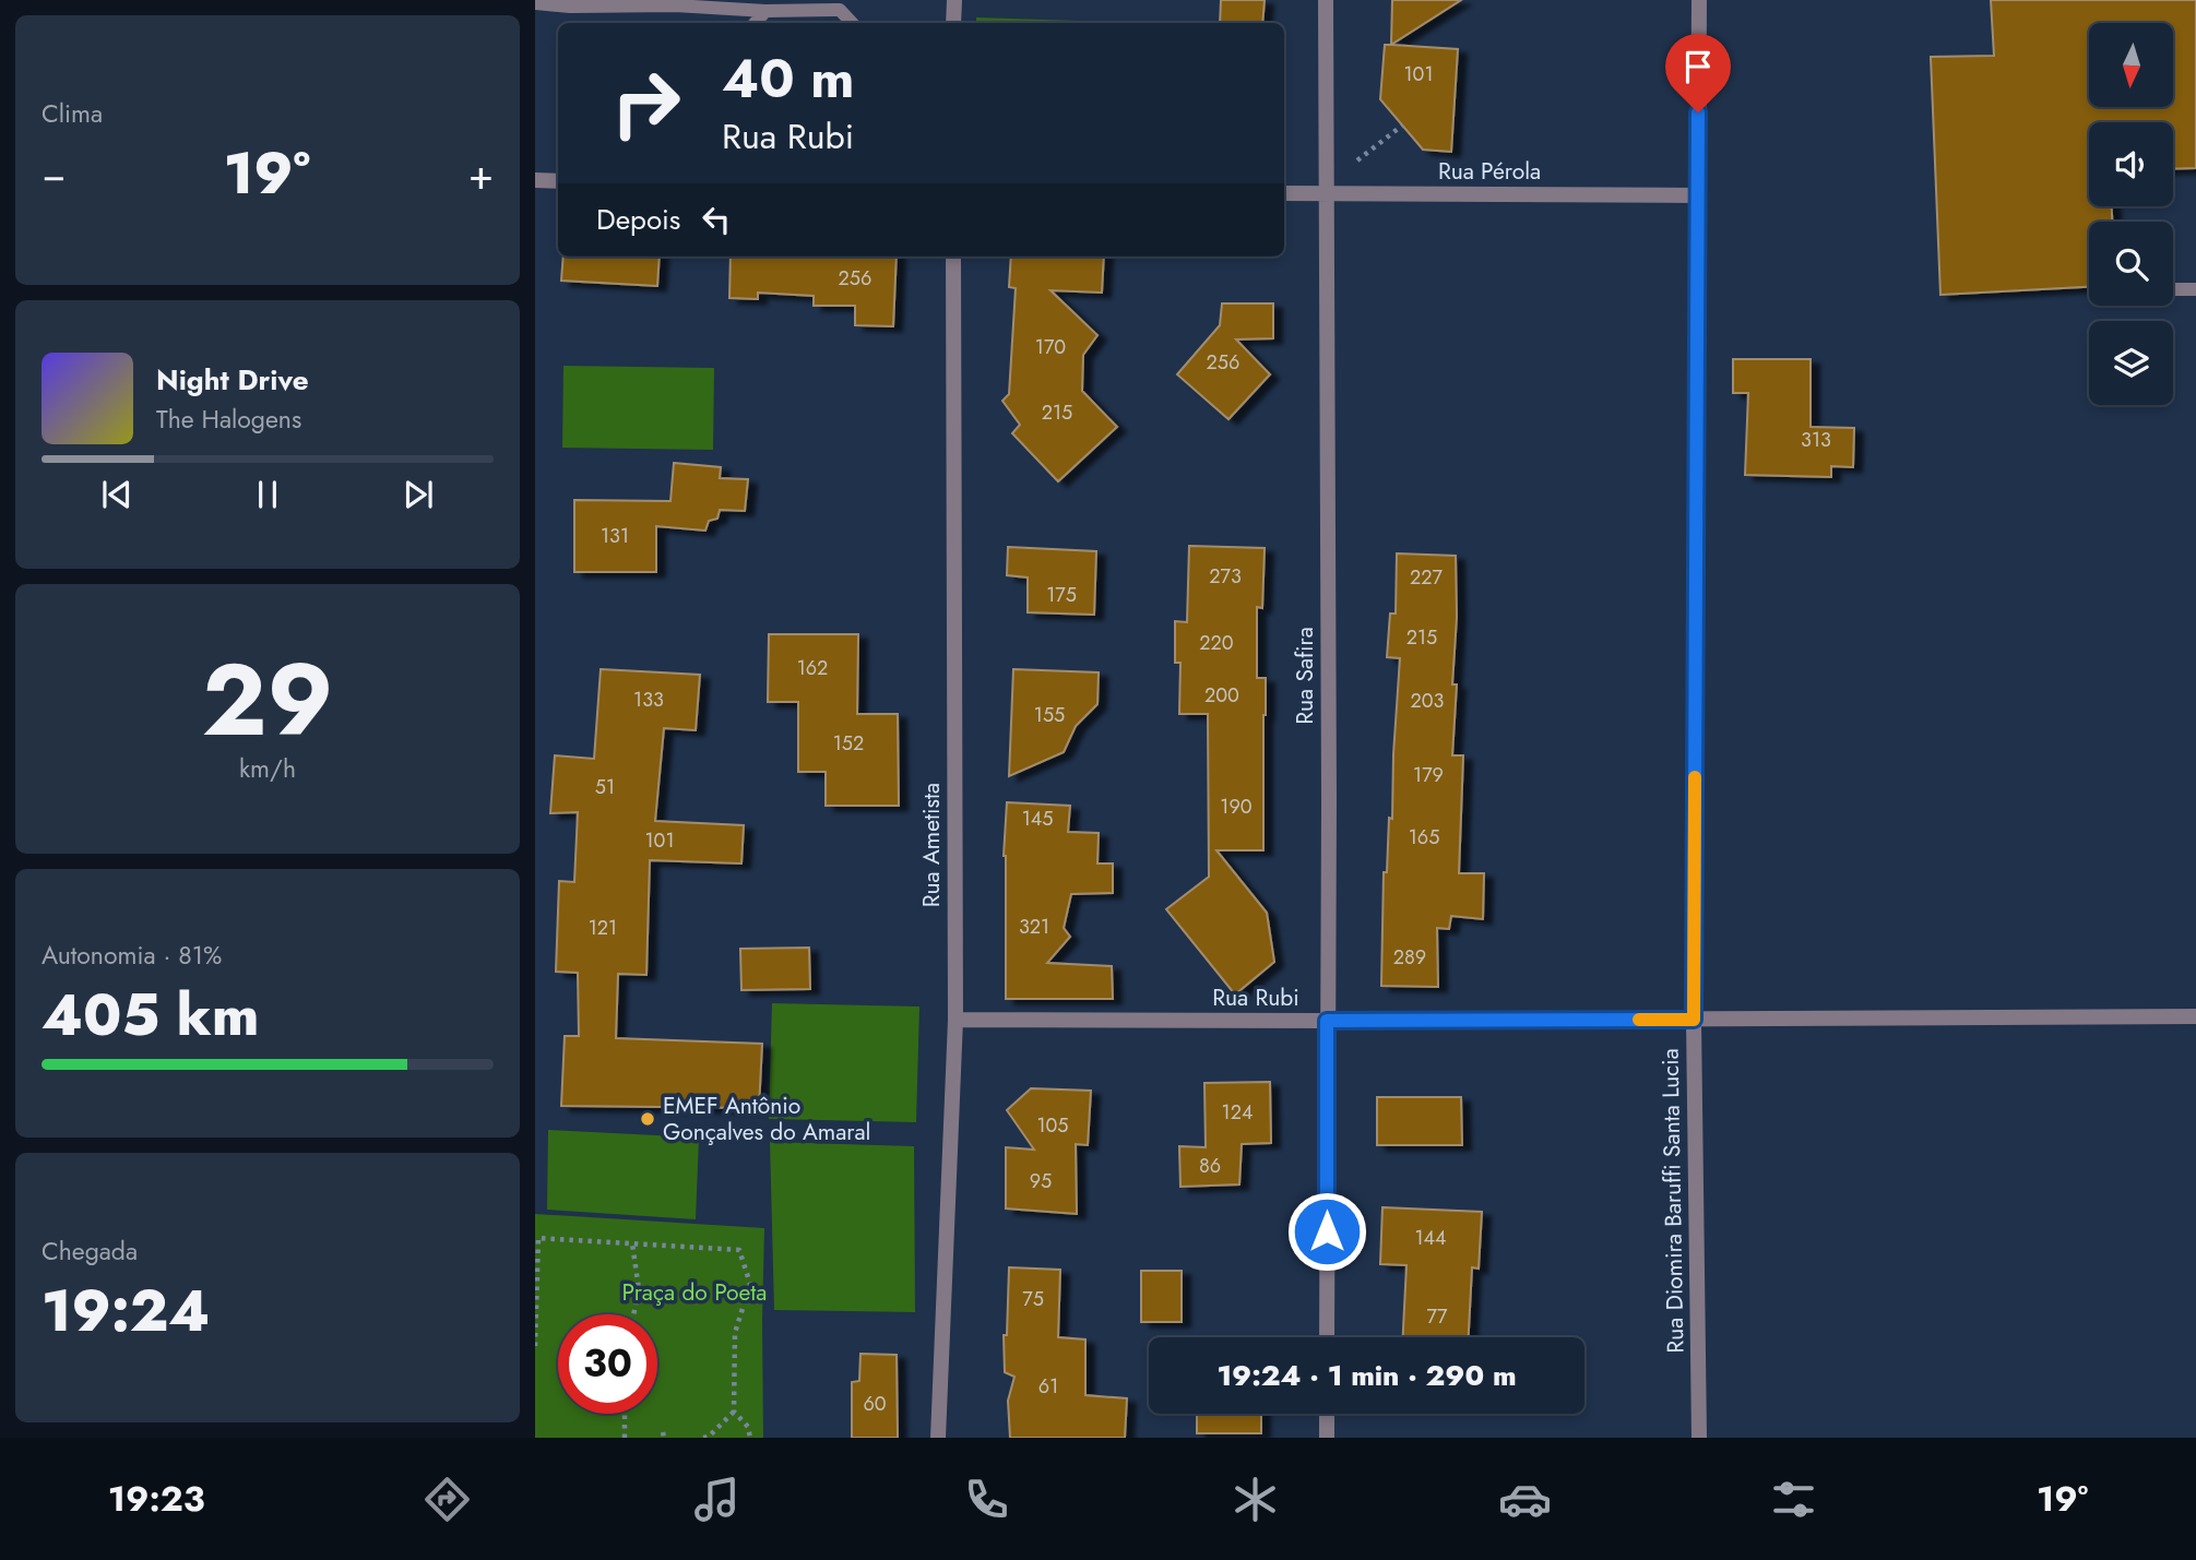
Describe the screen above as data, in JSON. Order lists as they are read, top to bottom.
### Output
{
  "streets": {
    "street": [
      "Rua Pérola",
      "Rua Safira",
      "Rua Ametista",
      "Rua Rubi",
      "Rua Diomira Baruffi Santa Lucia"
    ]
  },
  "crossings": [
    ["Rua Pérola", "Rua Safira"],
    ["Rua Pérola", "Rua Diomira Baruffi Santa Lucia"],
    ["Rua Safira", "Rua Rubi"],
    ["Rua Ametista", "Rua Rubi"],
    ["Rua Rubi", "Rua Diomira Baruffi Santa Lucia"]
  ],
  "parks": ["Praça do Poeta"],
  "places": ["EMEF Antônio Gonçalves do Amaral"],
  "house_numbers": [
    "101",
    "256",
    "170",
    "256",
    "215",
    "313",
    "131",
    "273",
    "227",
    "175",
    "215",
    "220",
    "162",
    "200",
    "133",
    "203",
    "155",
    "152",
    "179",
    "51",
    "190",
    "145",
    "165",
    "101",
    "321",
    "121",
    "289",
    "124",
    "105",
    "86",
    "95",
    "144",
    "75",
    "77",
    "61",
    "60"
  ],
  "north": "bottom",
  "page": {
    "tile": [
      "Clima",
      ["29", "km/h"],
      ["Autonomia · 81%", "405 km"],
      ["Chegada", "19:24"]
    ],
    "turn": ["40 m", "Rua Rubi"],
    "heat": ["−", "19°", "+"],
    "then": "Depois",
    "song": ["Night Drive", "The Halogens"],
    "limit": "30",
    "trip": "19:24 · 1 min · 290 m",
    "tabs": ["19:23", "19°"]
  }
}
